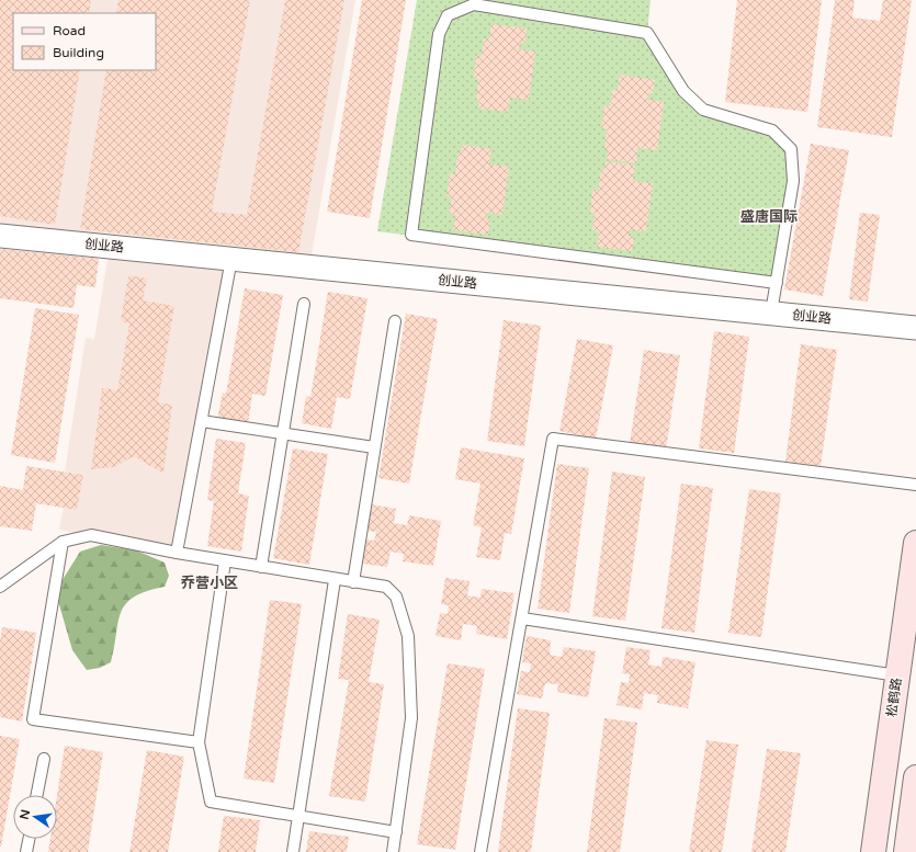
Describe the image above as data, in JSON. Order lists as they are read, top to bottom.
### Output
{
  "streets": {
    "main road": ["松鹤路"],
    "street": ["创业路"]
  },
  "districts": ["盛唐国际", "乔营小区"],
  "legend": ["Road", "Building"],
  "north": "left"
}
